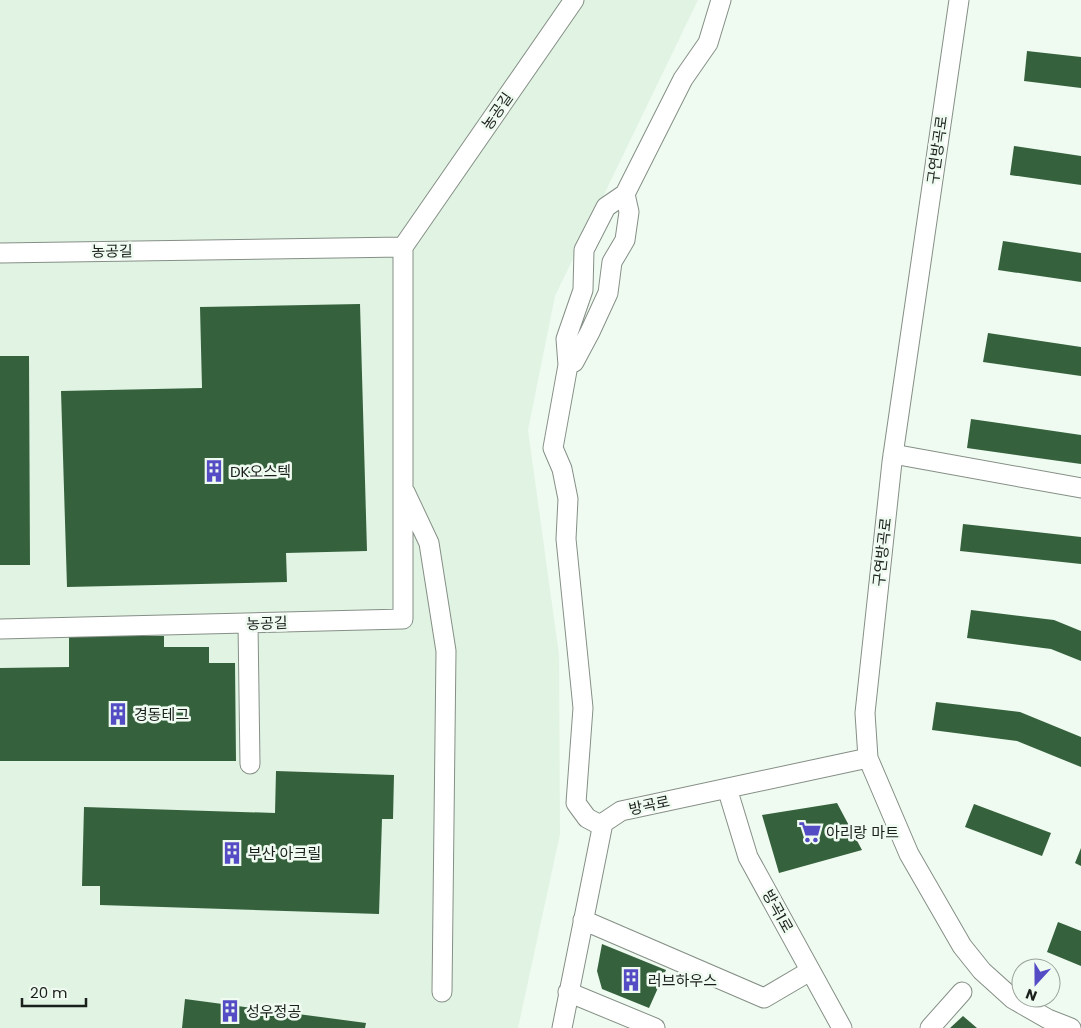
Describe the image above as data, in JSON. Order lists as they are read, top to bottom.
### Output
{
  "streets": {
    "street": [
      "농공길",
      "구연방곡로",
      "방곡로",
      "방곡1로"
    ]
  },
  "crossings": [
    ["구연방곡로", "방곡로"],
    ["방곡로", "방곡1로"]
  ],
  "places": {
    "building": [
      "DK오스텍",
      "경동테그",
      "부산 아크릴",
      "러브하우스",
      "성우정공"
    ],
    "supermarket": ["아리랑 마트"]
  },
  "scale_bar": "20 m",
  "north": "bottom"
}
